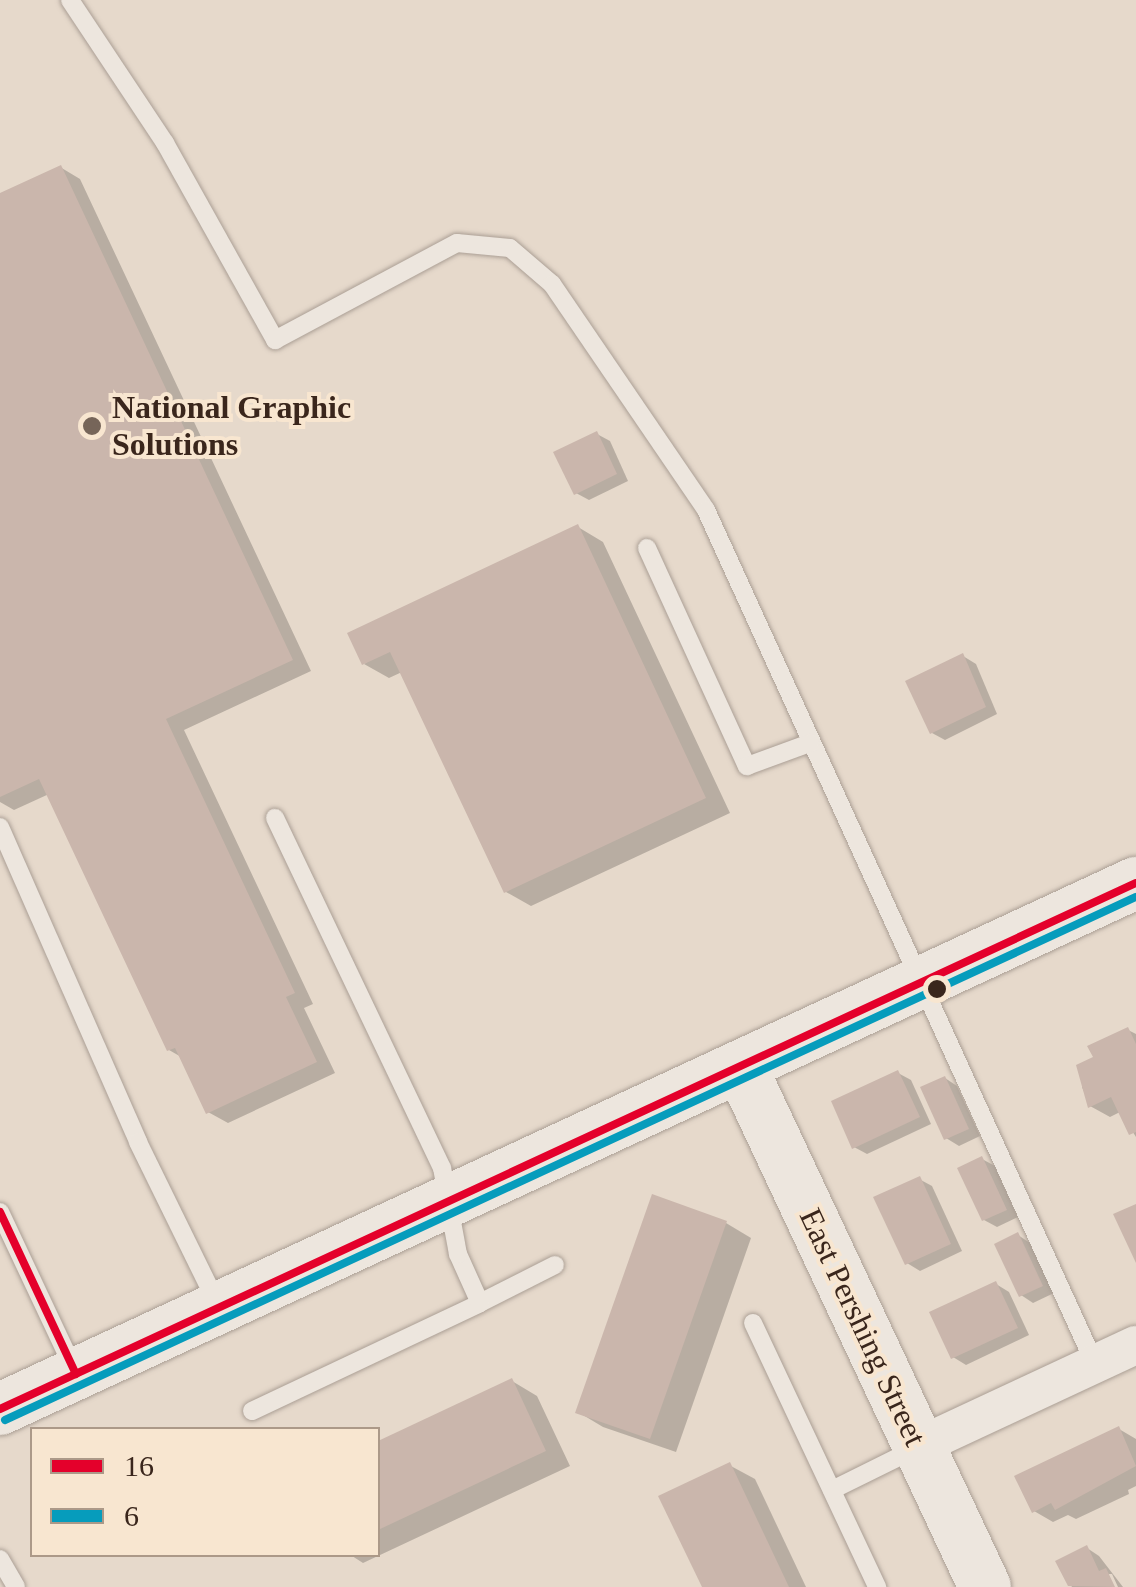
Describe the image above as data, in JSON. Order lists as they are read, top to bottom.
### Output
{
  "streets": {
    "main road": ["East Pershing Street"]
  },
  "places": ["National Graphic Solutions"],
  "lines": ["transit line 16", "transit line 6"],
  "legend": ["16", "6"]
}
